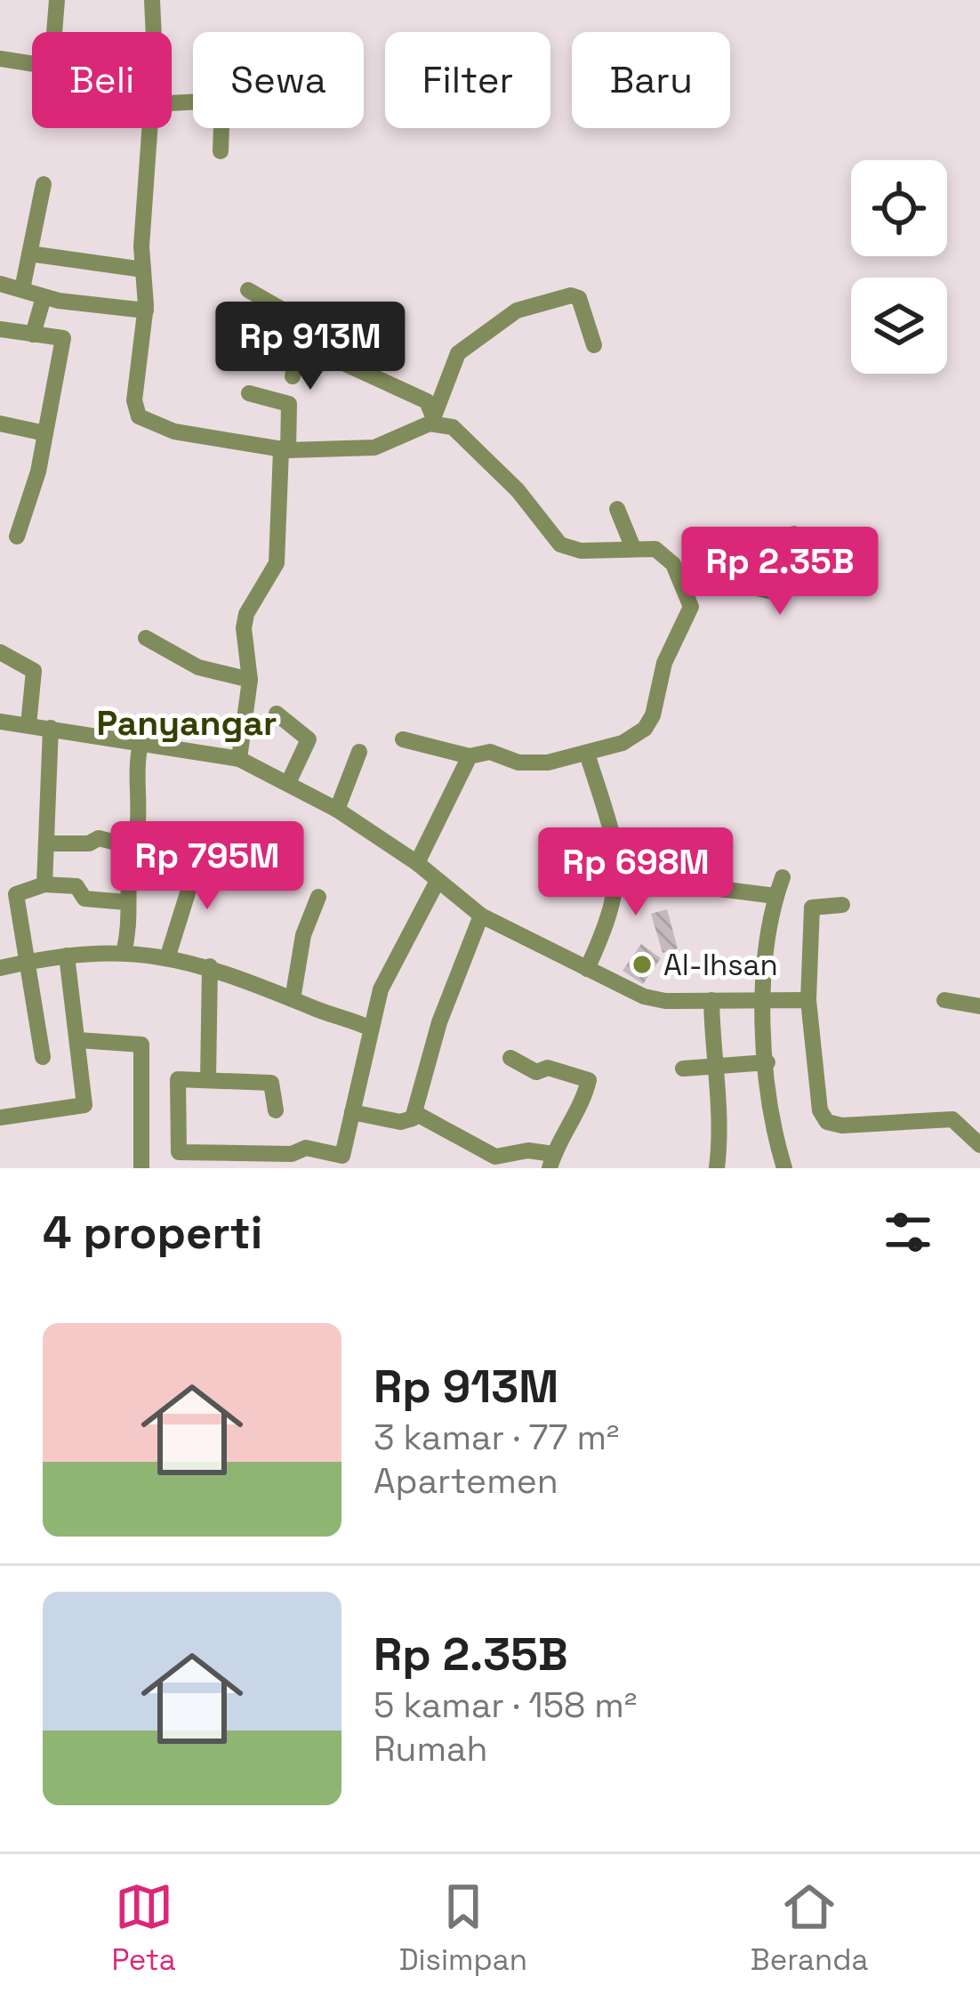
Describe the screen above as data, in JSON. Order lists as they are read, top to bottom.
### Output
{
  "districts": ["Panyangar"],
  "places": ["Al-Ihsan"],
  "page": {
    "chip": [
      "Beli",
      "Sewa",
      "Filter",
      "Baru"
    ],
    "price": [
      "Rp 913M",
      "Rp 2.35B",
      "Rp 795M",
      "Rp 698M"
    ],
    "heading": "4 properti",
    "list": [
      {
        "name": "Rp 913M",
        "note": "3 kamar · 77 m² · Apartemen"
      },
      {
        "name": "Rp 2.35B",
        "note": "5 kamar · 158 m² · Rumah"
      }
    ],
    "tabs": ["Peta", "Disimpan", "Beranda"]
  }
}
